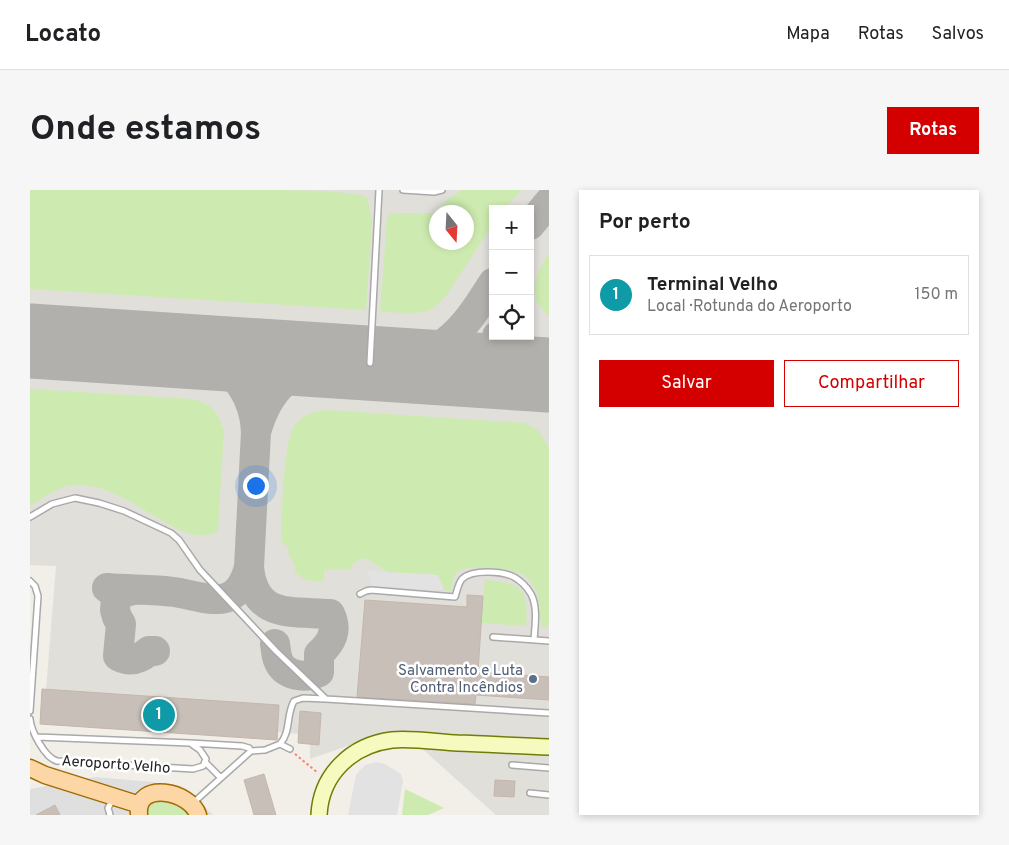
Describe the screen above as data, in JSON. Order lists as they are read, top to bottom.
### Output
{
  "streets": {
    "lane": ["Aeroporto Velho"]
  },
  "places": ["Salvamento e Luta Contra Incêndios"],
  "north": "bottom",
  "page": {
    "header": "Locato",
    "nav": ["Mapa", "Rotas", "Salvos"],
    "buttons": [
      "Rotas",
      ["Salvar", "Compartilhar"]
    ],
    "title": "Onde estamos",
    "heading": "Por perto",
    "map_buttons": ["+", "−"],
    "list": [
      {
        "mark": "1",
        "name": "Terminal Velho",
        "note": "Local · Rotunda do Aeroporto",
        "value": "150 m"
      }
    ],
    "pins": "1"
  }
}
